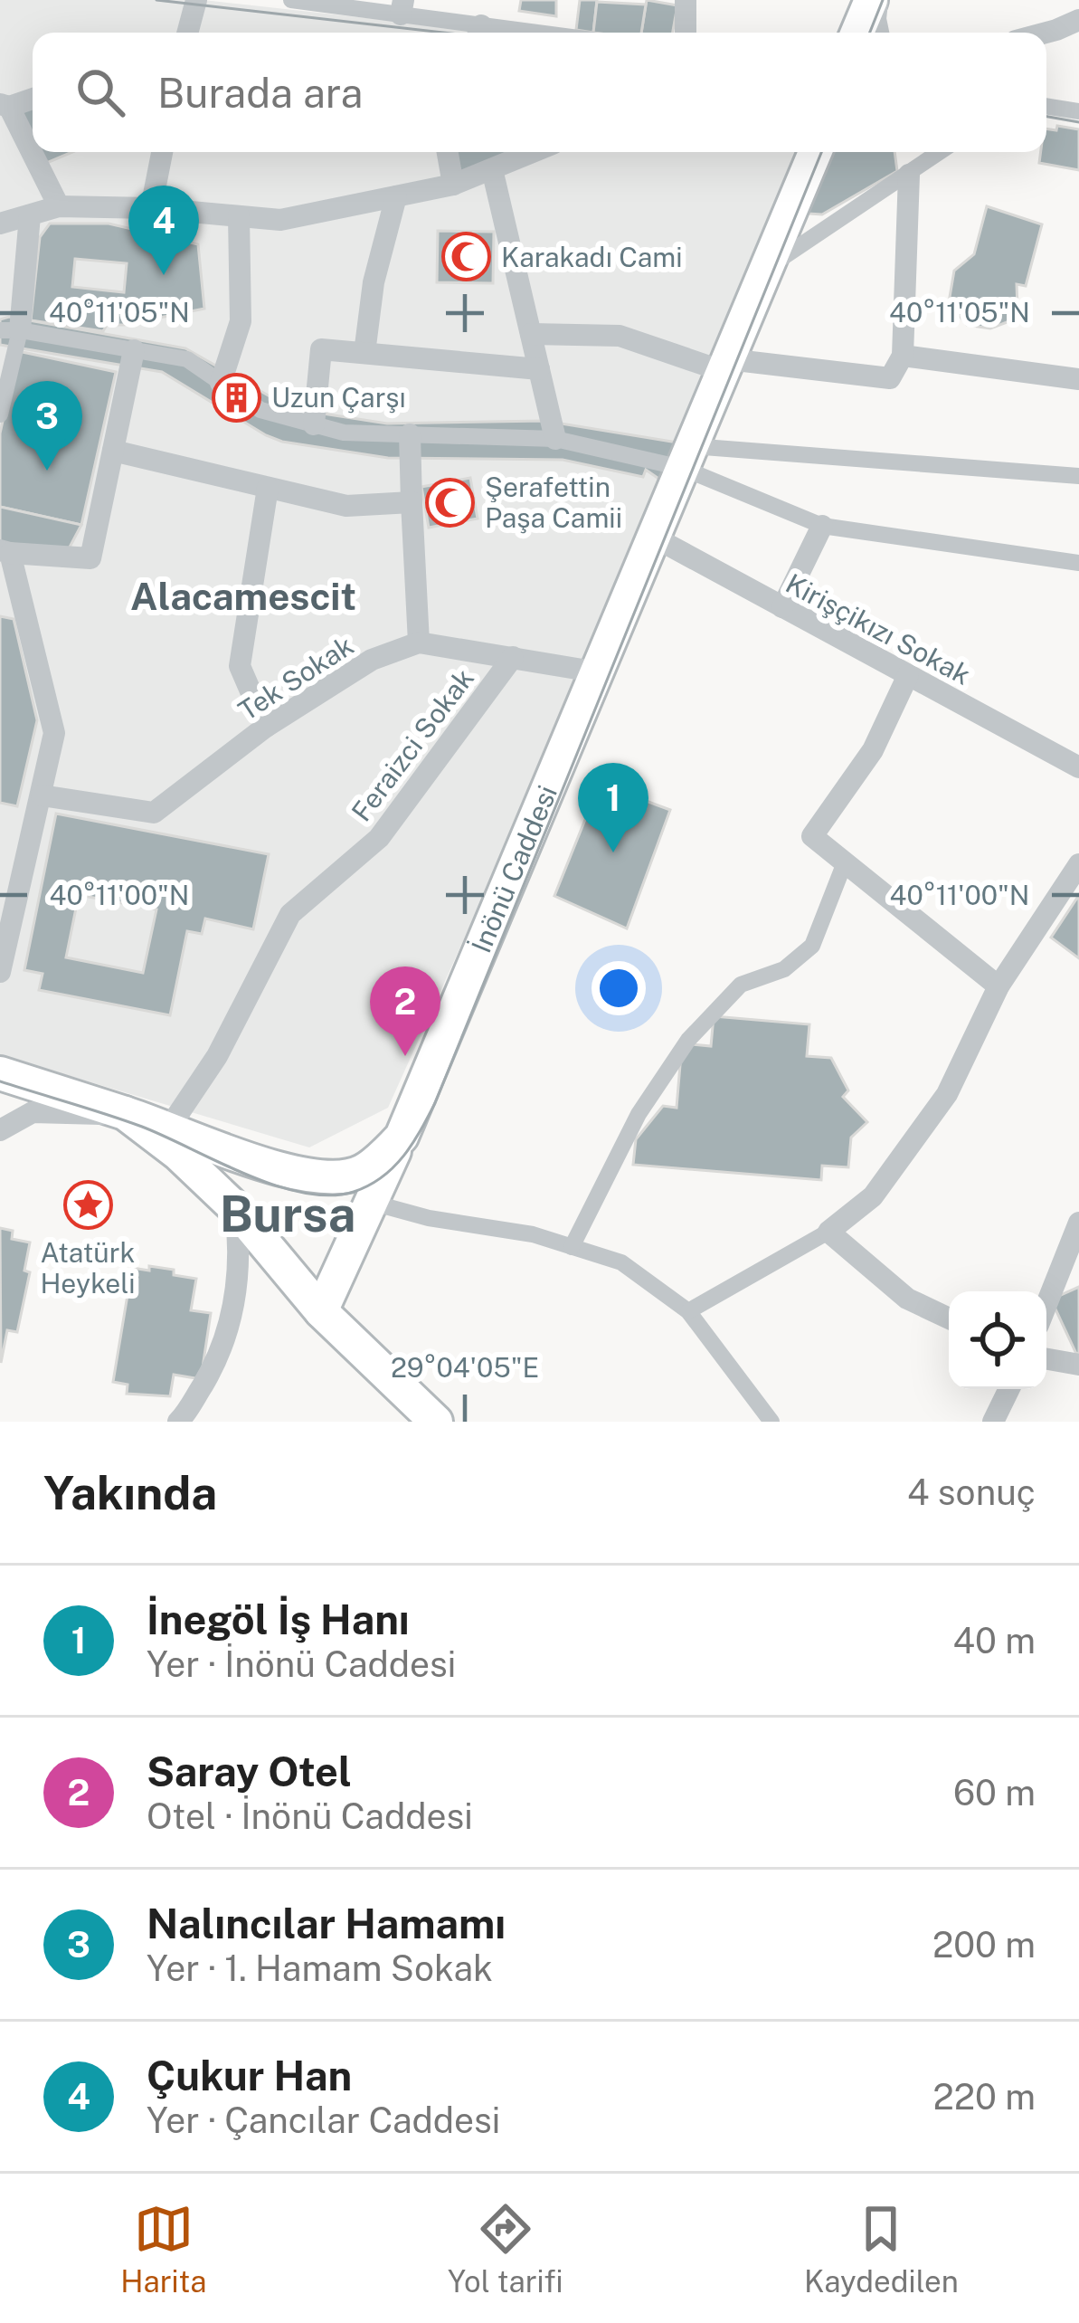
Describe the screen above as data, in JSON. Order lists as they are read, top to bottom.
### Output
{
  "streets": {
    "main road": ["İnönü Caddesi"],
    "street": ["Kirişçikızı Sokak", "Tek Sokak", "Feraizci Sokak"]
  },
  "crossings": [
    ["Kirişçikızı Sokak", "İnönü Caddesi"],
    ["Tek Sokak", "Feraizci Sokak"],
    ["Tek Sokak", "İnönü Caddesi"],
    ["Feraizci Sokak", "İnönü Caddesi"]
  ],
  "districts": ["Alacamescit", "Bursa"],
  "places": {
    "mosque": ["Karakadı Cami", "Şerafettin Paşa Camii"],
    "building": ["Uzun Çarşı"],
    "place": ["Atatürk Heykeli"]
  },
  "page": {
    "search": "Burada ara",
    "pins": [
      "4",
      "3",
      "1",
      "2"
    ],
    "heading": ["Yakında", "4 sonuç"],
    "list": [
      {
        "mark": "1",
        "name": "İnegöl İş Hanı",
        "note": "Yer · İnönü Caddesi",
        "value": "40 m"
      },
      {
        "mark": "2",
        "name": "Saray Otel",
        "note": "Otel · İnönü Caddesi",
        "value": "60 m"
      },
      {
        "mark": "3",
        "name": "Nalıncılar Hamamı",
        "note": "Yer · 1. Hamam Sokak",
        "value": "200 m"
      },
      {
        "mark": "4",
        "name": "Çukur Han",
        "note": "Yer · Çancılar Caddesi",
        "value": "220 m"
      }
    ],
    "nav": ["Harita", "Yol tarifi", "Kaydedilen"]
  },
  "coordinates": ["40°11'05\"N", "40°11'00\"N", "29°04'05\"E"]
}
